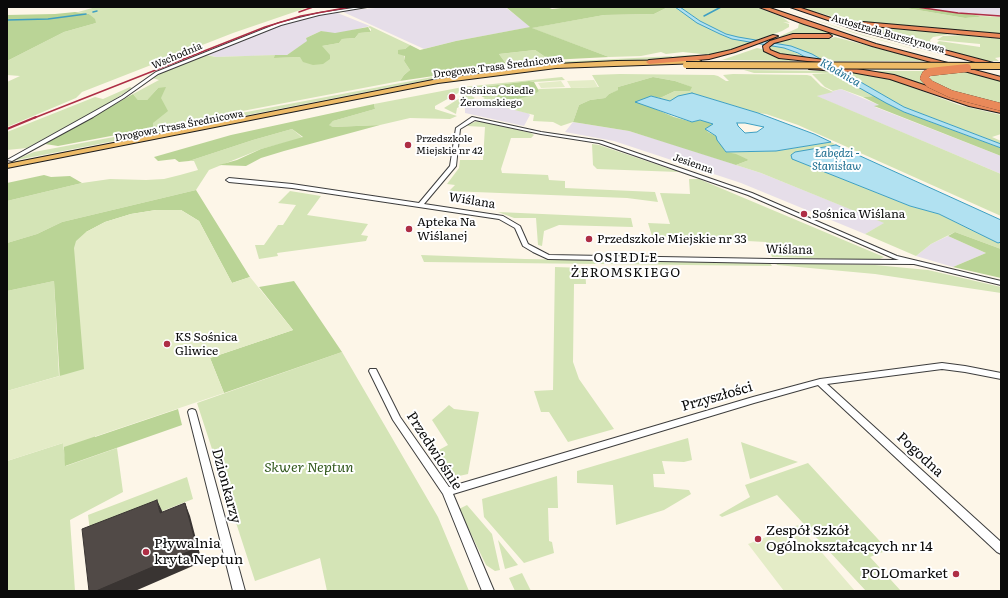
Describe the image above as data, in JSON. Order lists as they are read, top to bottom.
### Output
{
  "streets": {
    "highway": ["Autostrada Bursztynowa"],
    "main road": ["Drogowa Trasa Średnicowa"],
    "street": [
      "Wschodnia",
      "Jesienna",
      "Wiślana",
      "Przyszłości",
      "Przedwiośnie",
      "Pogodna",
      "Dzionkarzy"
    ]
  },
  "crossings": [
    ["Wschodnia", "Drogowa Trasa Średnicowa"],
    ["Jesienna", "Wiślana"],
    ["Przyszłości", "Przedwiośnie"],
    ["Przyszłości", "Pogodna"]
  ],
  "districts": ["OSIEDLE ŻEROMSKIEGO"],
  "water": ["Kłodnica", "Łabędzi - Stanisław"],
  "parks": ["Skwer Neptun"],
  "places": [
    "Sośnica Osiedle Żeromskiego",
    "Przedszkole Miejskie nr 42",
    "Sośnica Wiślana",
    "Apteka Na Wiślanej",
    "Przedszkole Miejskie nr 33",
    "KS Sośnica Gliwice",
    "Zespół Szkół Ogólnokształcących nr 14",
    "Pływalnia kryta Neptun",
    "POLOmarket"
  ]
}
